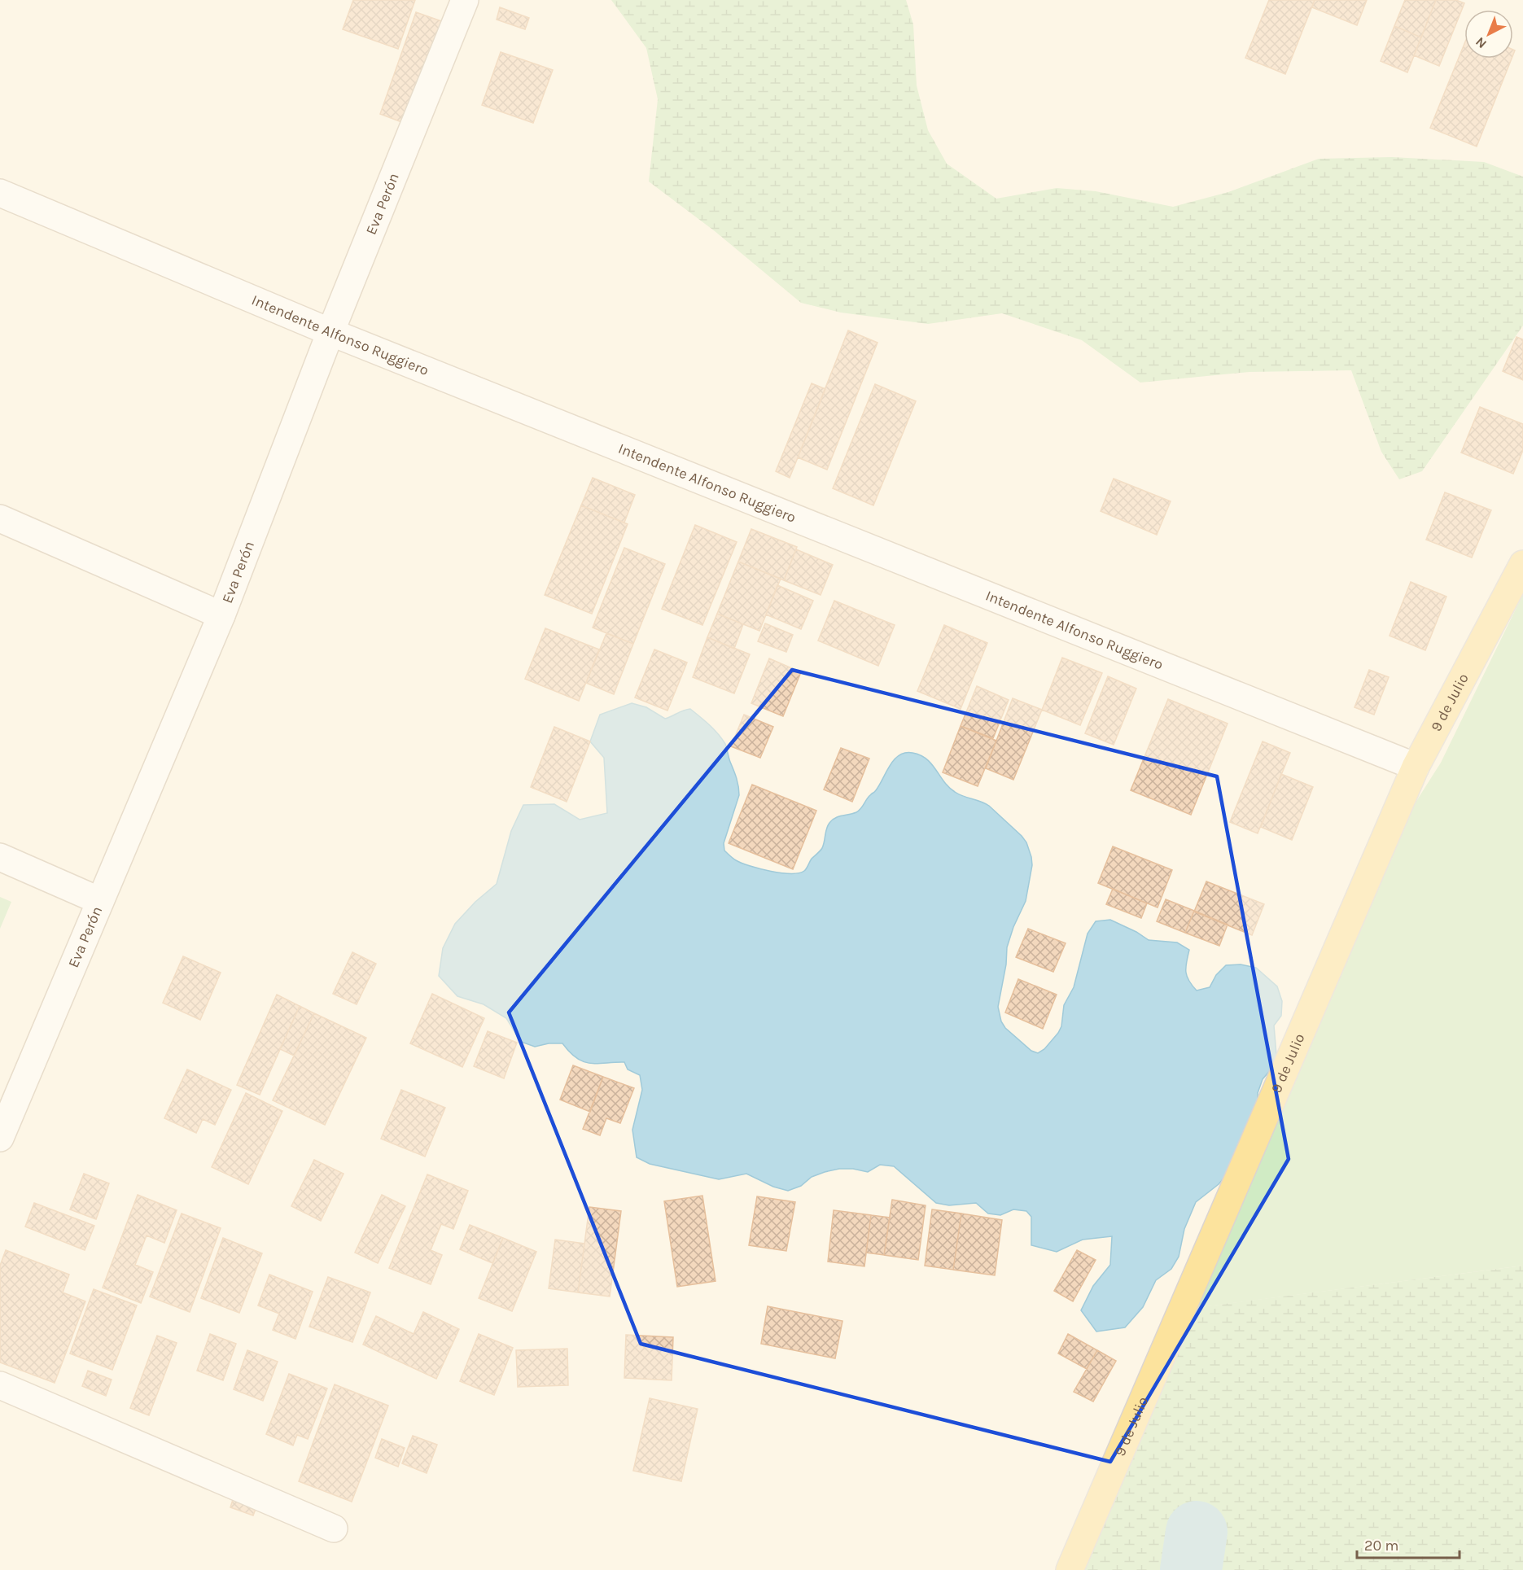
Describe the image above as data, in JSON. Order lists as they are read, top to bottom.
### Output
{
  "streets": {
    "main road": ["9 de Julio"],
    "street": ["Eva Perón", "Intendente Alfonso Ruggiero"]
  },
  "crossings": [
    ["Eva Perón", "Intendente Alfonso Ruggiero"],
    ["Intendente Alfonso Ruggiero", "9 de Julio"]
  ],
  "scale_bar": "20 m",
  "north": "bottom left"
}
